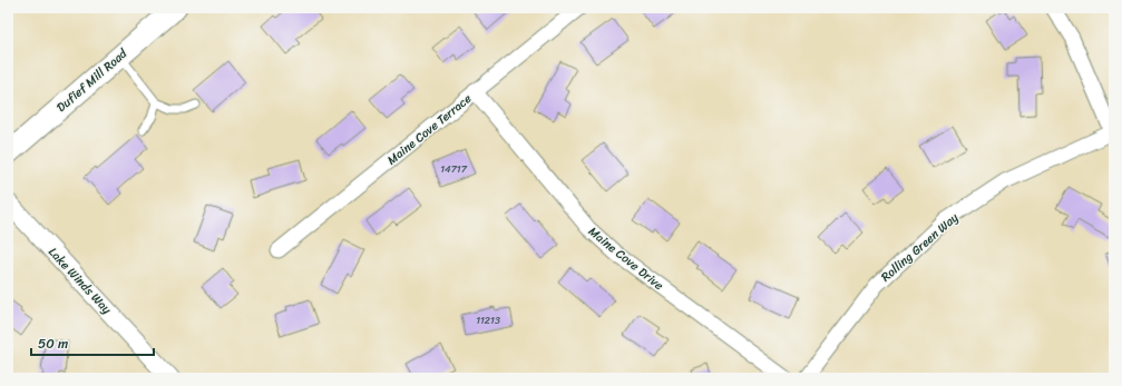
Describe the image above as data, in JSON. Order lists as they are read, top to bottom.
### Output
{
  "streets": {
    "main road": ["Dufief Mill Road"],
    "street": [
      "Maine Cove Terrace",
      "Rolling Green Way",
      "Maine Cove Drive",
      "Lake Winds Way"
    ]
  },
  "crossings": [
    ["Maine Cove Terrace", "Maine Cove Drive"]
  ],
  "house_numbers": ["14717", "11213"],
  "scale_bar": "50 m"
}
